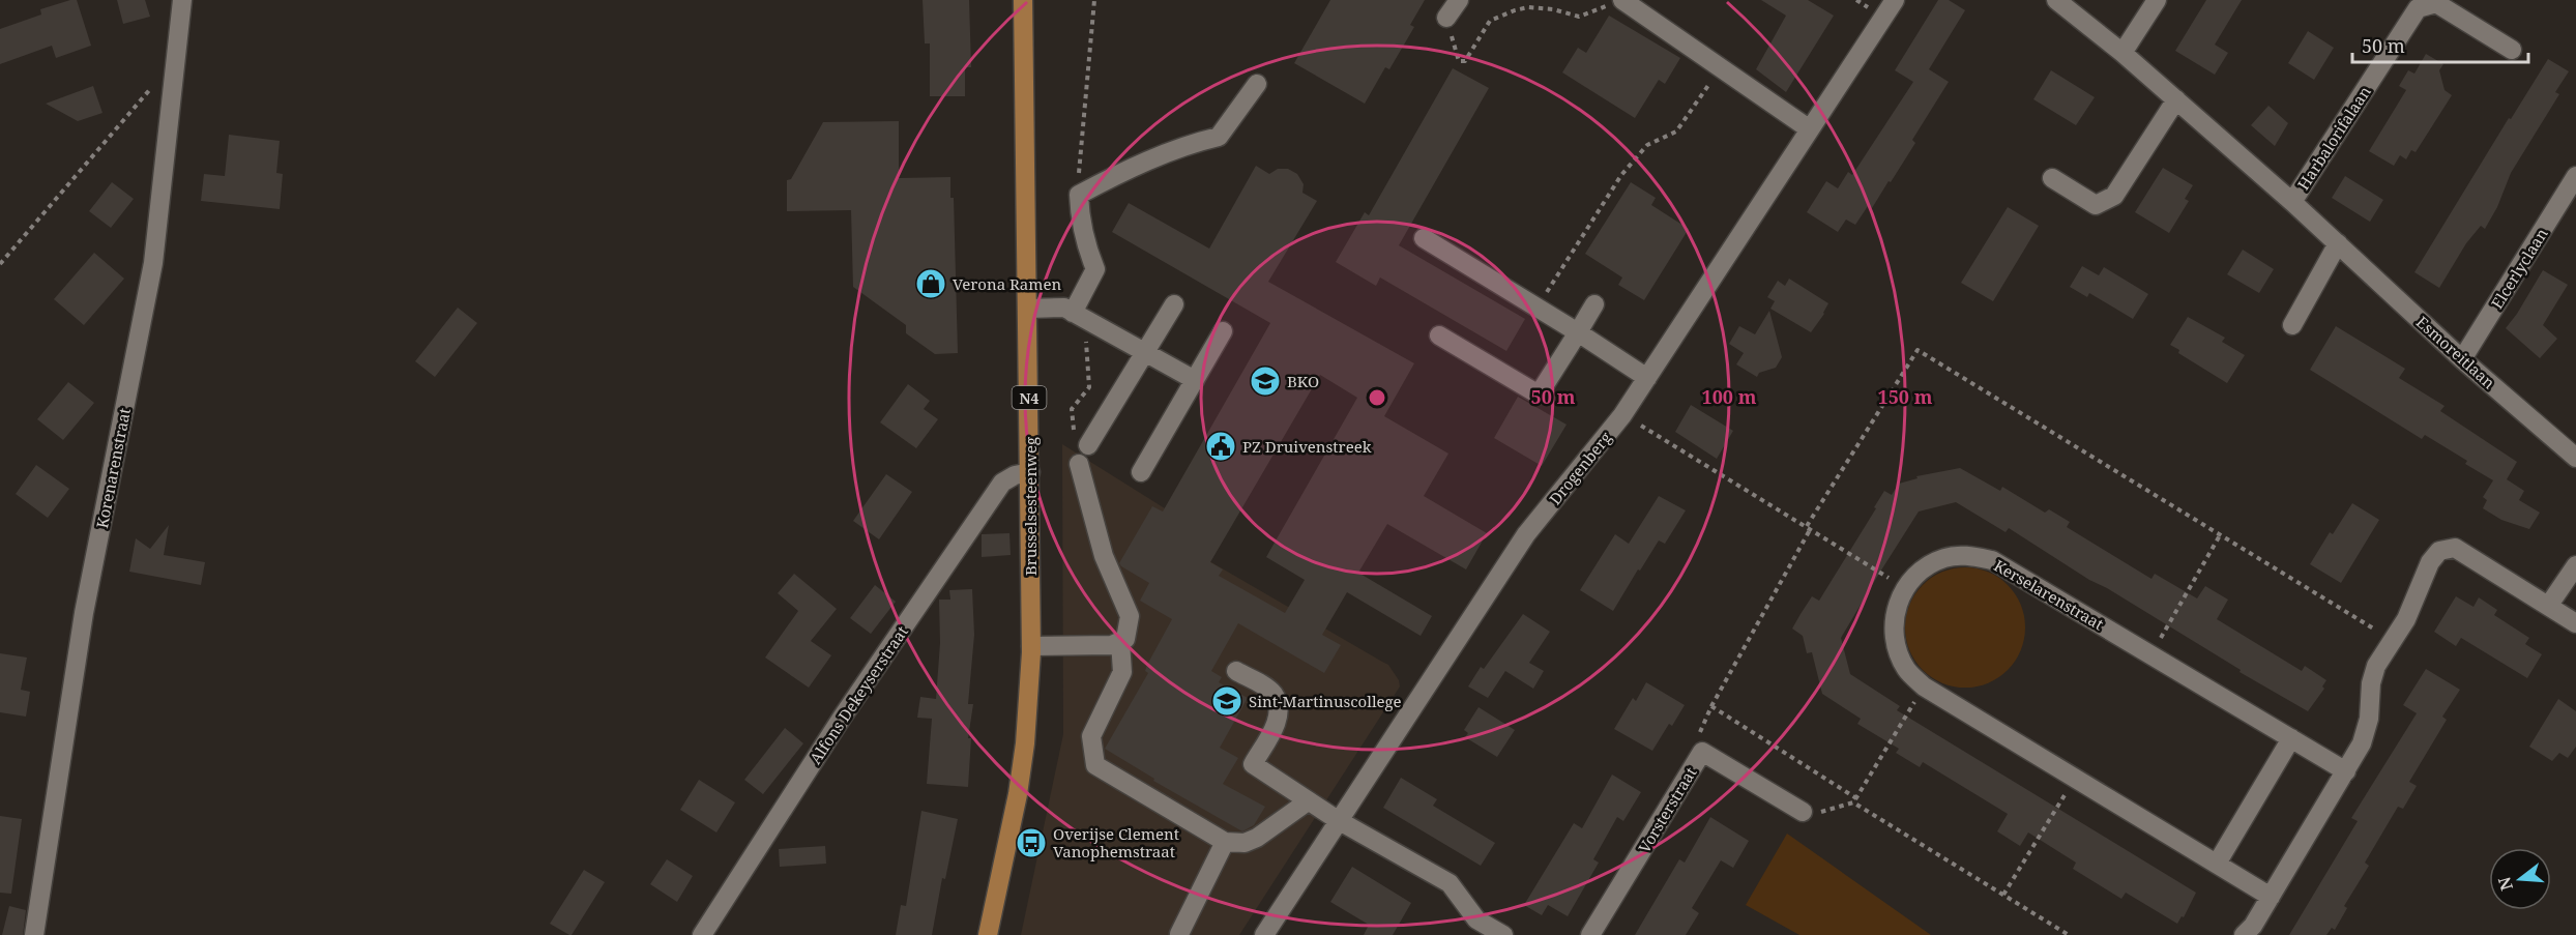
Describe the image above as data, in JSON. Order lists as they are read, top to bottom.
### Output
{
  "streets": {
    "main road": ["N4", "Brusselsesteenweg"],
    "street": [
      "Harbalorifalaan",
      "Elcerlyclaan",
      "Esmoreitlaan",
      "Korenarenstraat",
      "Drogenberg",
      "Kerselarenstraat",
      "Alfons Dekeyserstraat",
      "Vorsterstraat"
    ]
  },
  "crossings": [
    ["Harbalorifalaan", "Esmoreitlaan"],
    ["Elcerlyclaan", "Esmoreitlaan"],
    ["Brusselsesteenweg", "Alfons Dekeyserstraat"]
  ],
  "places": {
    "shop": ["Verona Ramen"],
    "school or university": ["BKO", "Sint-Martinuscollege"],
    "public building": ["PZ Druivenstreek"],
    "bus stop": ["Overijse Clement Vanophemstraat"]
  },
  "scale_bar": "50 m",
  "north": "left",
  "rings": ["50 m", "100 m", "150 m"]
}
